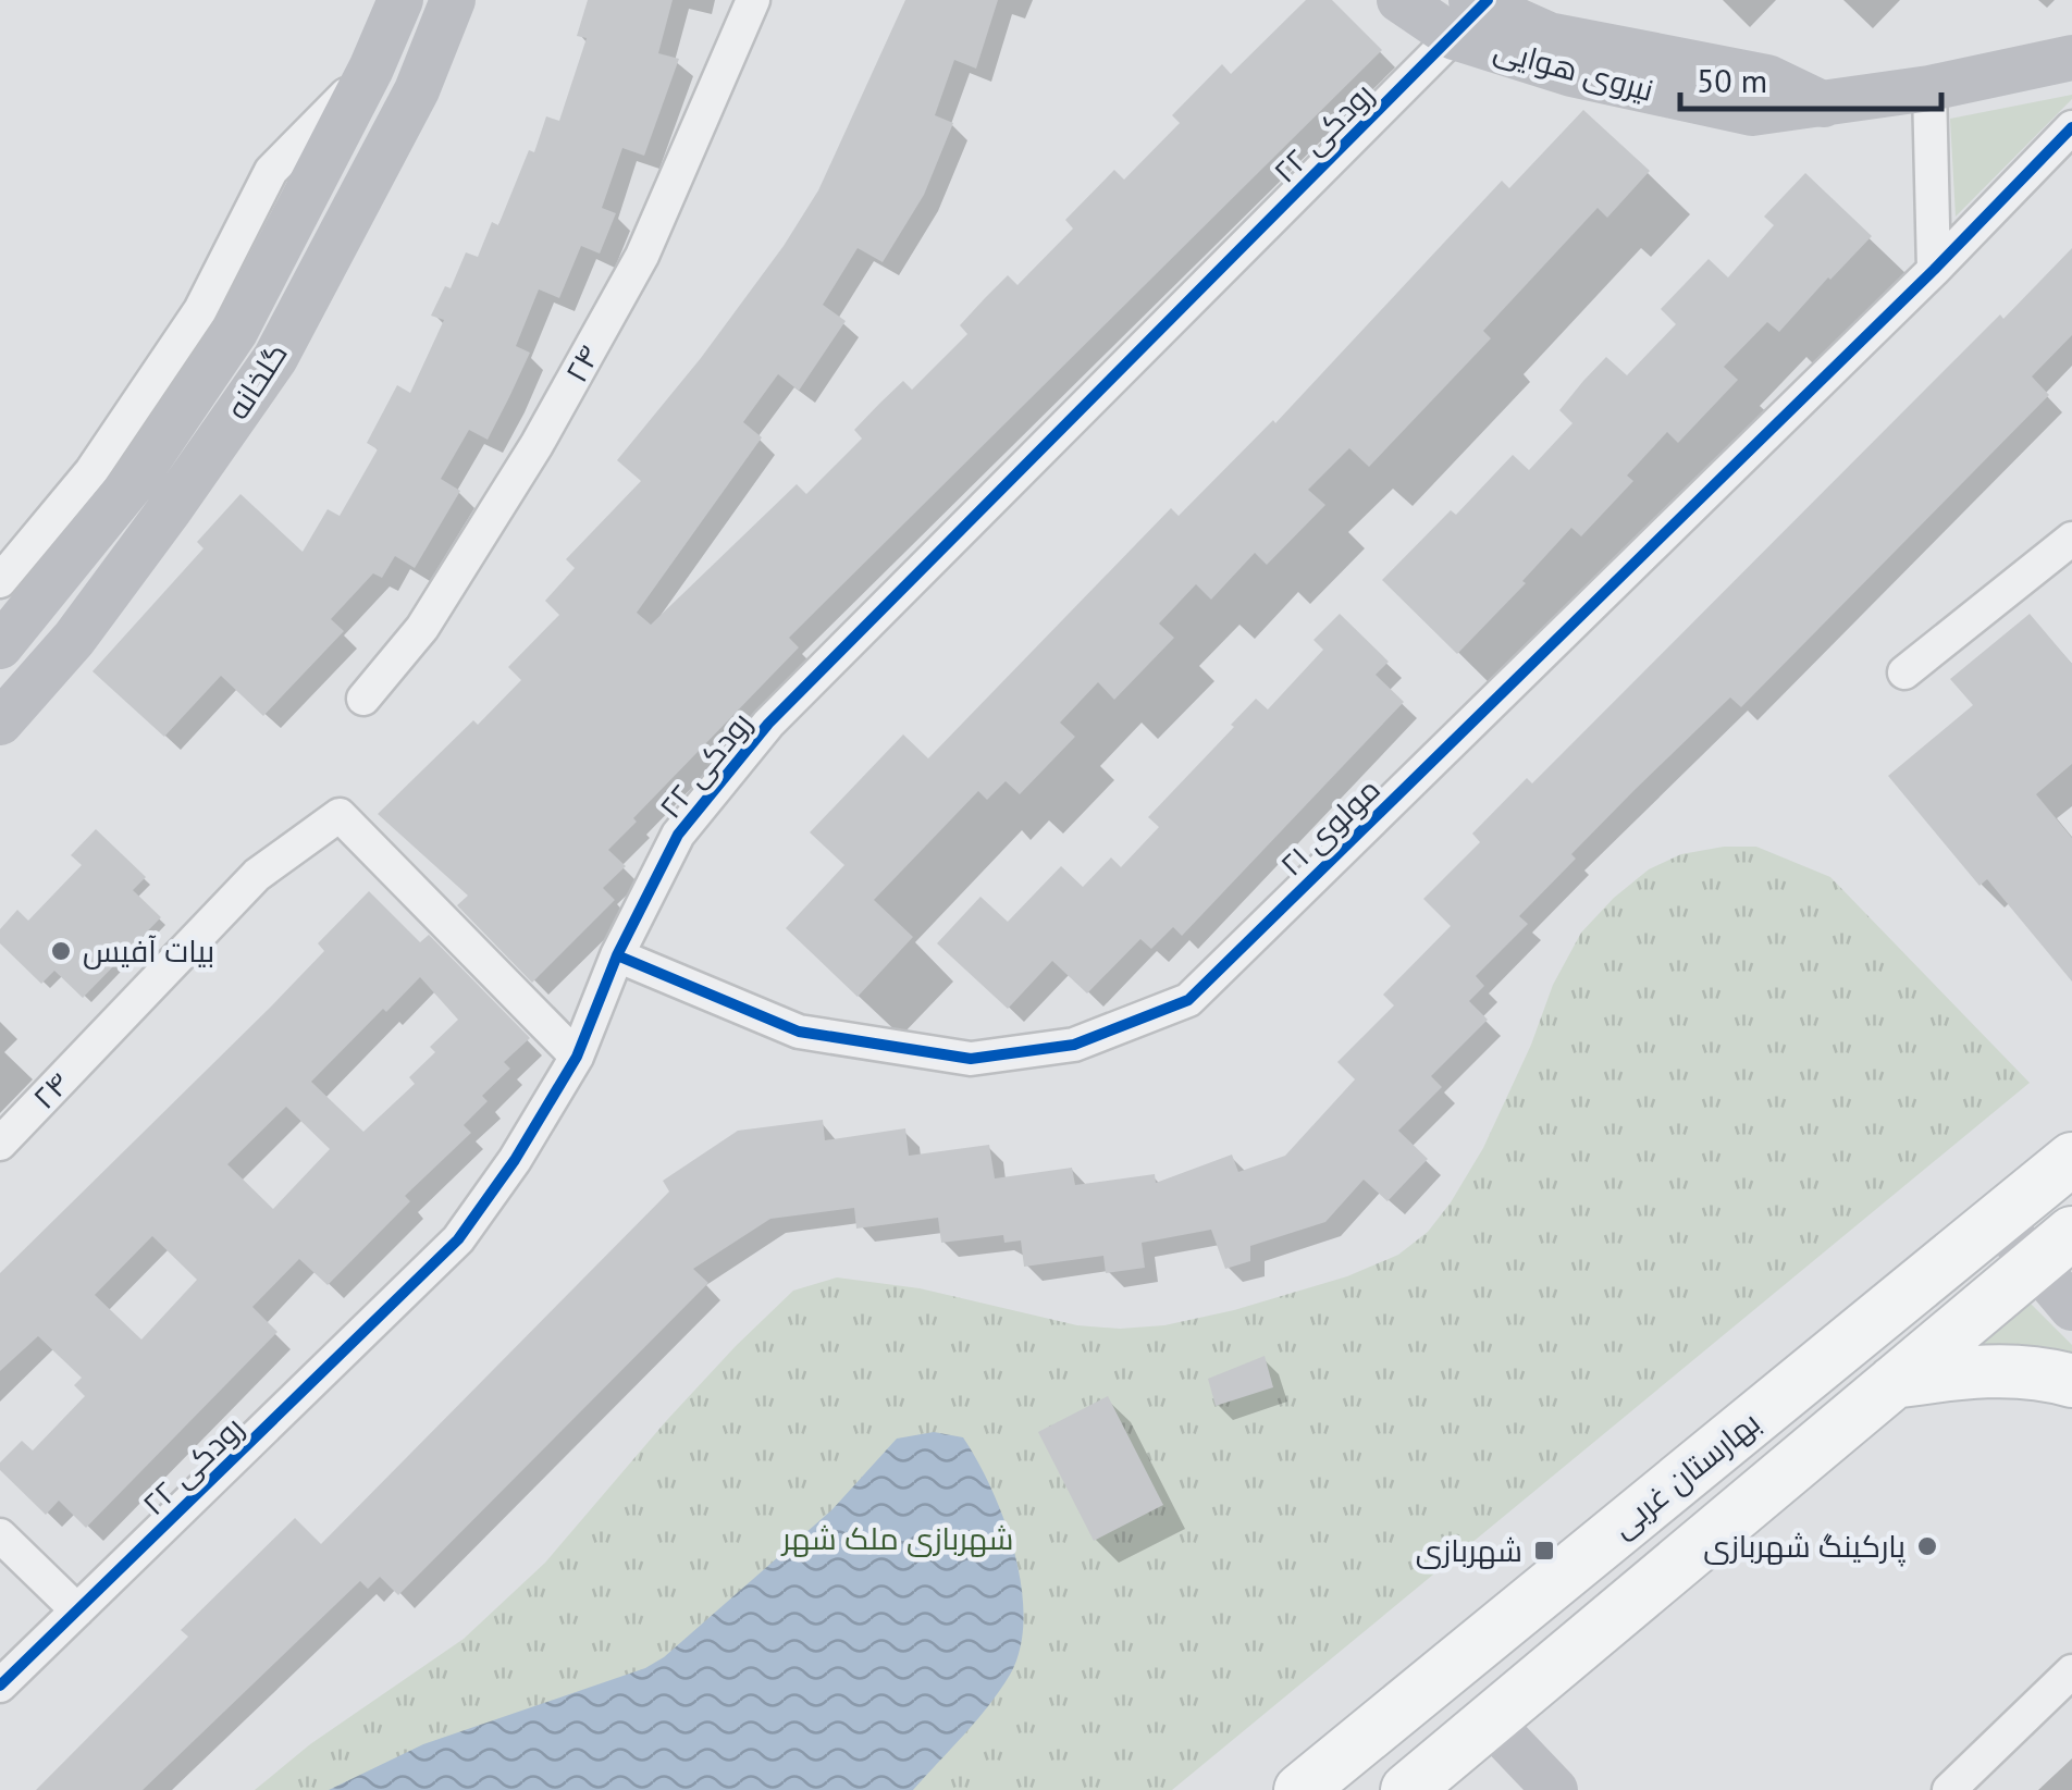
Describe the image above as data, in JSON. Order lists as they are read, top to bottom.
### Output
{
  "streets": {
    "main road": ["نیروی هوایی", "گلخانه", "بهارستان غربی"],
    "street": ["رودکی ۲۲", "۲۴", "مولوی ۲۱"]
  },
  "crossings": [
    ["نیروی هوایی", "رودکی ۲۲"],
    ["رودکی ۲۲", "۲۴"],
    ["رودکی ۲۲", "مولوی ۲۱"]
  ],
  "parks": ["شهربازی ملک شهر"],
  "places": {
    "other": ["بیات آفیس", "پارکینگ شهربازی"],
    "transit": ["شهربازی"]
  },
  "scale_bar": "50 m"
}
